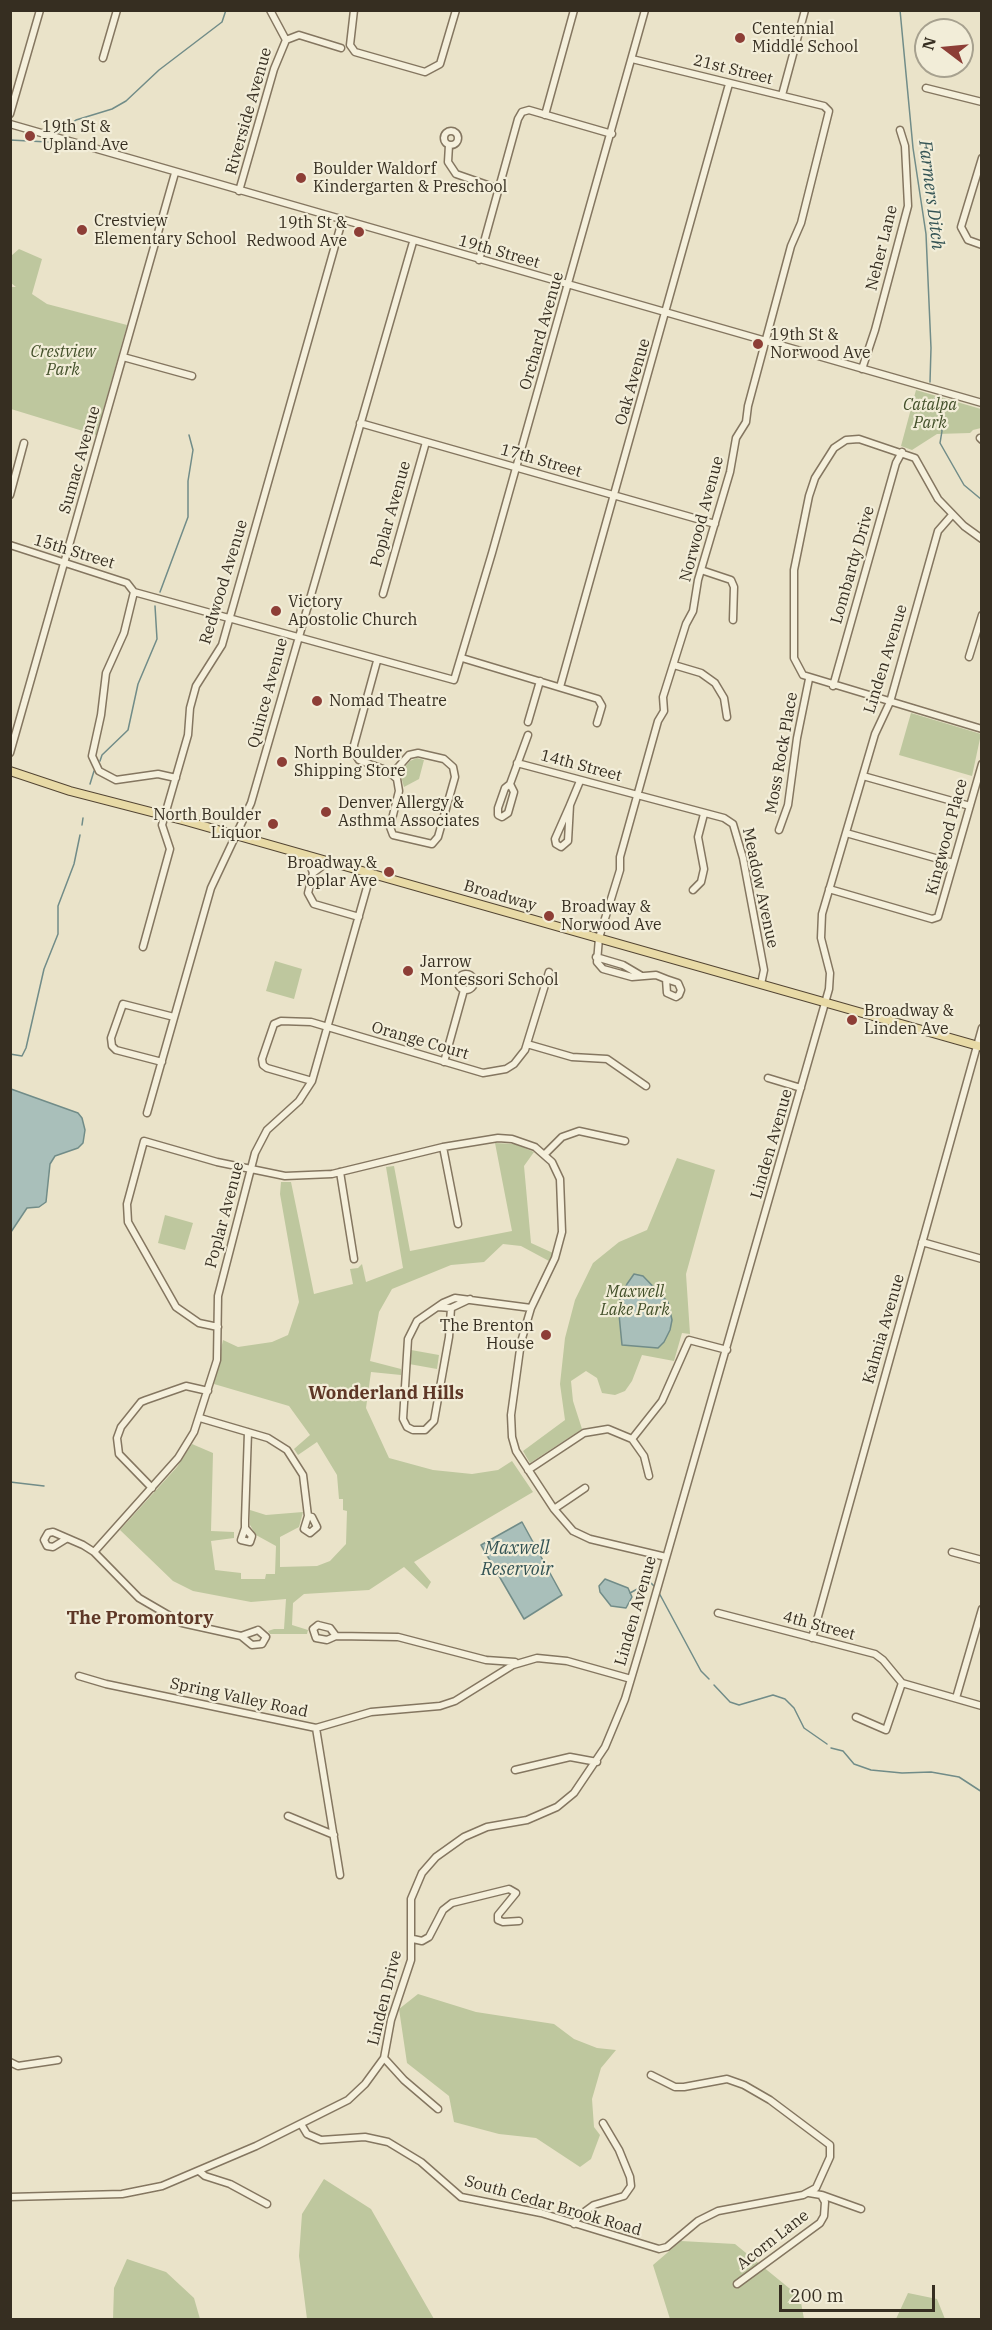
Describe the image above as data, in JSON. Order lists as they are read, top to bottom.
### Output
{
  "streets": {
    "main road": ["Broadway"],
    "street": [
      "21st Street",
      "Riverside Avenue",
      "Neher Lane",
      "19th Street",
      "Orchard Avenue",
      "Oak Avenue",
      "Sumac Avenue",
      "17th Street",
      "Poplar Avenue",
      "Norwood Avenue",
      "15th Street",
      "Lombardy Drive",
      "Redwood Avenue",
      "Linden Avenue",
      "Quince Avenue",
      "Moss Rock Place",
      "14th Street",
      "Kingwood Place",
      "Meadow Avenue",
      "Orange Court",
      "Kalmia Avenue",
      "4th Street",
      "Spring Valley Road",
      "Linden Drive",
      "South Cedar Brook Road",
      "Acorn Lane"
    ]
  },
  "crossings": [
    ["21st Street", "Orchard Avenue"],
    ["21st Street", "Oak Avenue"],
    ["21st Street", "Norwood Avenue"],
    ["Riverside Avenue", "19th Street"],
    ["Neher Lane", "19th Street"],
    ["19th Street", "Orchard Avenue"],
    ["19th Street", "Oak Avenue"],
    ["19th Street", "Sumac Avenue"],
    ["19th Street", "Norwood Avenue"],
    ["19th Street", "Redwood Avenue"],
    ["19th Street", "Quince Avenue"],
    ["Orchard Avenue", "17th Street"],
    ["Orchard Avenue", "15th Street"],
    ["Oak Avenue", "17th Street"],
    ["Sumac Avenue", "15th Street"],
    ["17th Street", "Poplar Avenue"],
    ["17th Street", "Norwood Avenue"],
    ["17th Street", "Quince Avenue"],
    ["Poplar Avenue", "Broadway"],
    ["Poplar Avenue", "Orange Court"],
    ["Norwood Avenue", "14th Street"],
    ["Norwood Avenue", "Meadow Avenue"],
    ["Norwood Avenue", "Broadway"],
    ["15th Street", "Redwood Avenue"],
    ["15th Street", "Quince Avenue"],
    ["Redwood Avenue", "Broadway"],
    ["Linden Avenue", "Kingwood Place"],
    ["Linden Avenue", "Broadway"],
    ["Linden Avenue", "Spring Valley Road"],
    ["Linden Avenue", "Linden Drive"],
    ["Quince Avenue", "Broadway"],
    ["14th Street", "Meadow Avenue"],
    ["Meadow Avenue", "Broadway"],
    ["Broadway", "Kalmia Avenue"],
    ["Kalmia Avenue", "4th Street"],
    ["Linden Drive", "South Cedar Brook Road"],
    ["South Cedar Brook Road", "Acorn Lane"]
  ],
  "districts": ["Wonderland Hills", "The Promontory"],
  "water": ["Farmers Ditch", "Maxwell Reservoir"],
  "parks": ["Crestview Park", "Catalpa Park", "Maxwell Lake Park"],
  "places": [
    "Centennial Middle School",
    "19th St & Upland Ave",
    "Boulder Waldorf Kindergarten & Preschool",
    "Crestview Elementary School",
    "19th St & Redwood Ave",
    "19th St & Norwood Ave",
    "Victory Apostolic Church",
    "Nomad Theatre",
    "North Boulder Shipping Store",
    "Denver Allergy & Asthma Associates",
    "North Boulder Liquor",
    "Broadway & Poplar Ave",
    "Broadway & Norwood Ave",
    "Jarrow Montessori School",
    "Broadway & Linden Ave",
    "The Brenton House"
  ],
  "scale_bar": "200 m",
  "north": "left"
}
